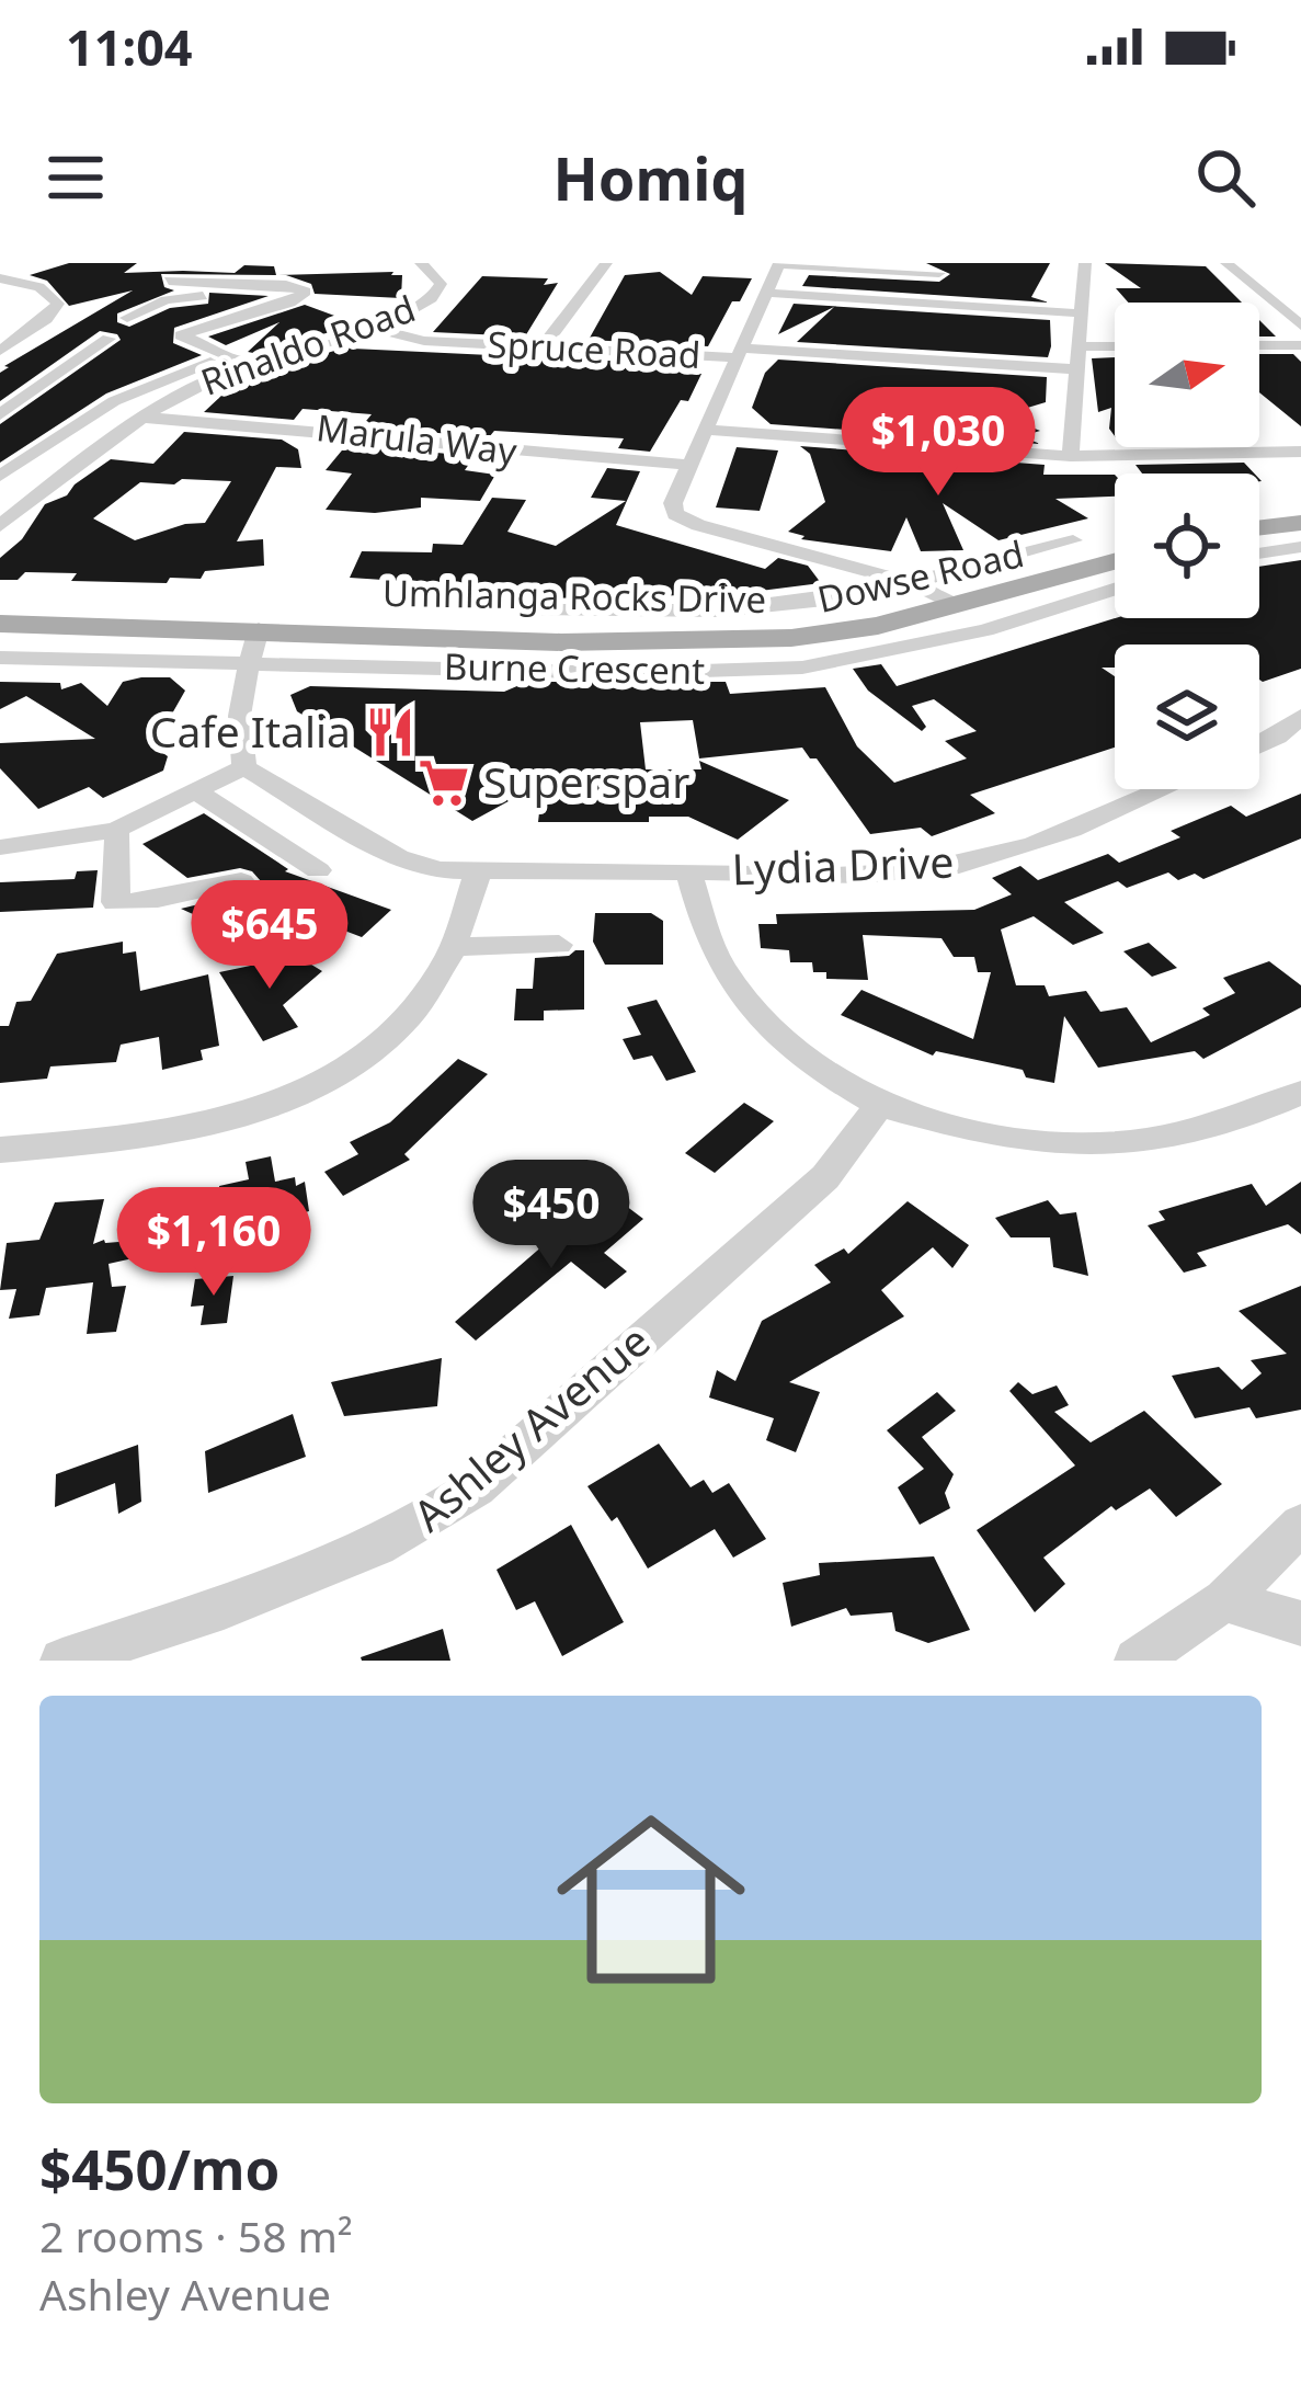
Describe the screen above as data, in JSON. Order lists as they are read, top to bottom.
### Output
{
  "streets": {
    "main road": ["Umhlanga Rocks Drive"],
    "street": [
      "Rinaldo Road",
      "Spruce Road",
      "Marula Way",
      "Dowse Road",
      "Burne Crescent",
      "Lydia Drive",
      "Ashley Avenue"
    ]
  },
  "crossings": [
    ["Rinaldo Road", "Spruce Road"],
    ["Rinaldo Road", "Marula Way"]
  ],
  "places": {
    "restaurant": ["Cafe Italia"],
    "supermarket": ["Superspar"]
  },
  "north": "right",
  "page": {
    "status": "11:04",
    "header": "Homiq",
    "price": [
      "$1,030",
      "$645",
      "$450",
      "$1,160"
    ],
    "list": [
      {
        "name": "$450/mo",
        "note": "2 rooms · 58 m² · Ashley Avenue"
      }
    ]
  }
}
